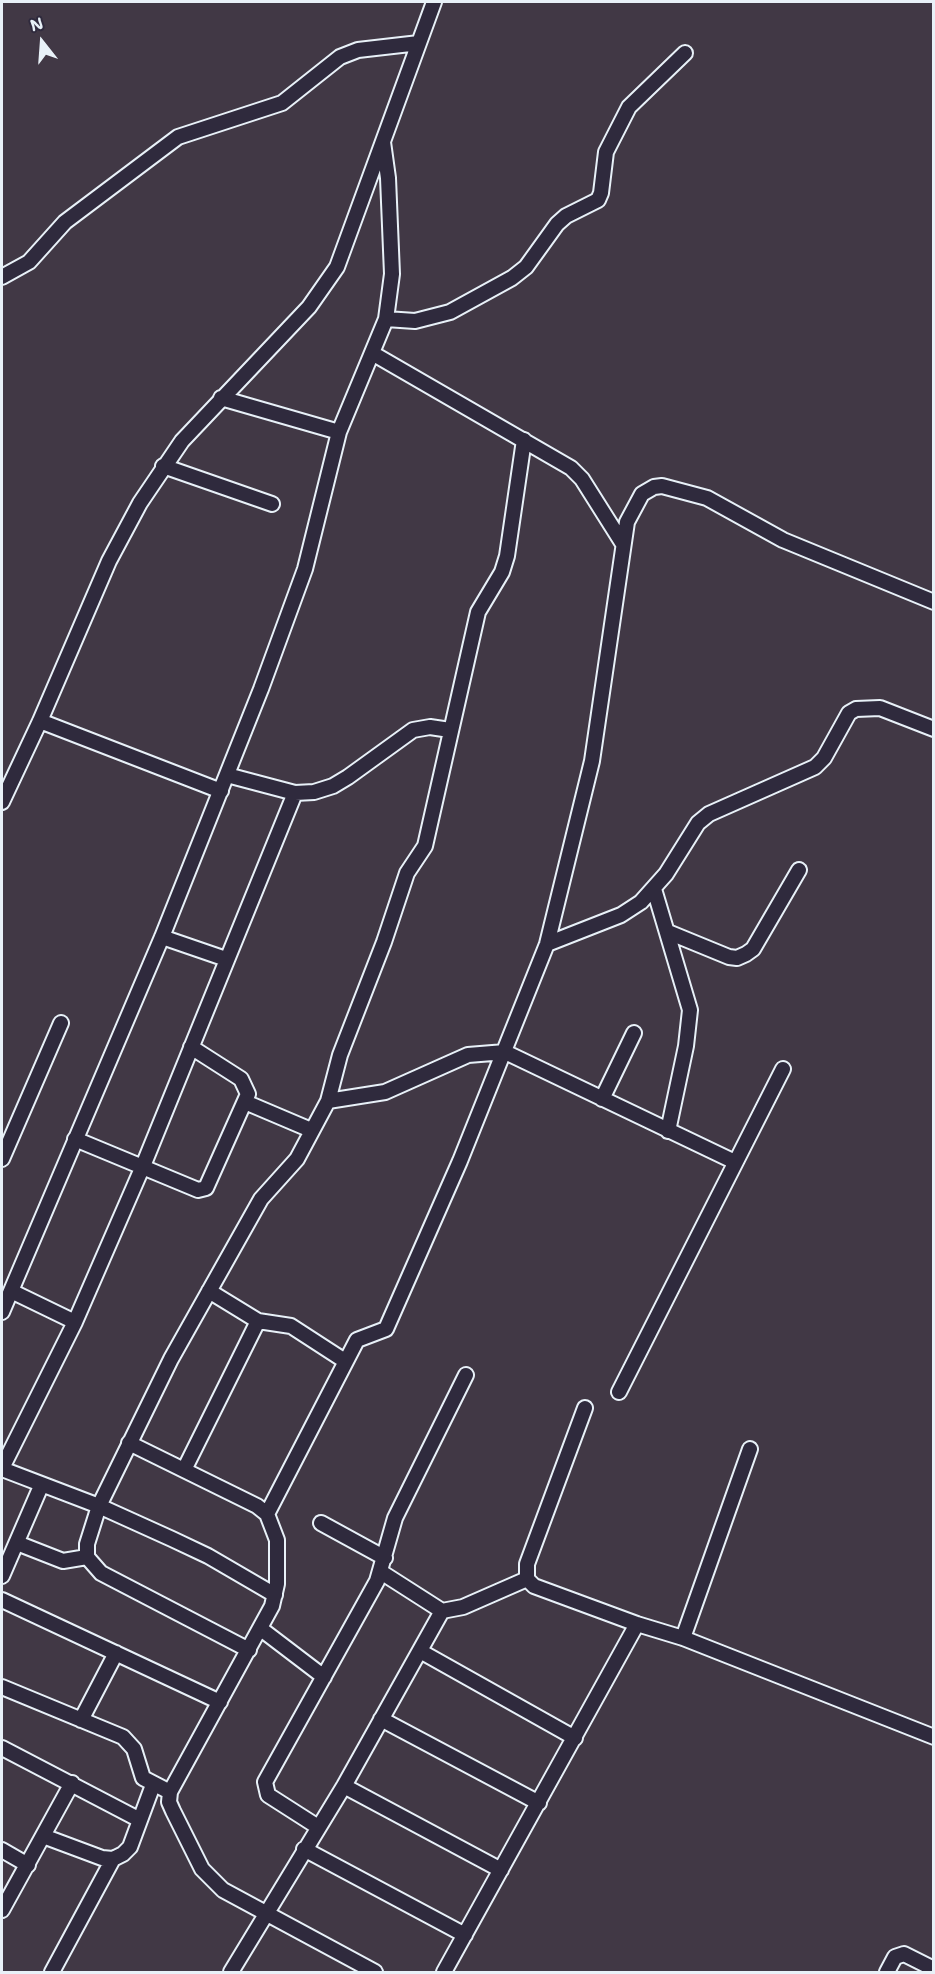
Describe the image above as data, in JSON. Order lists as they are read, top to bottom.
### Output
{
  "north": "top"
}
